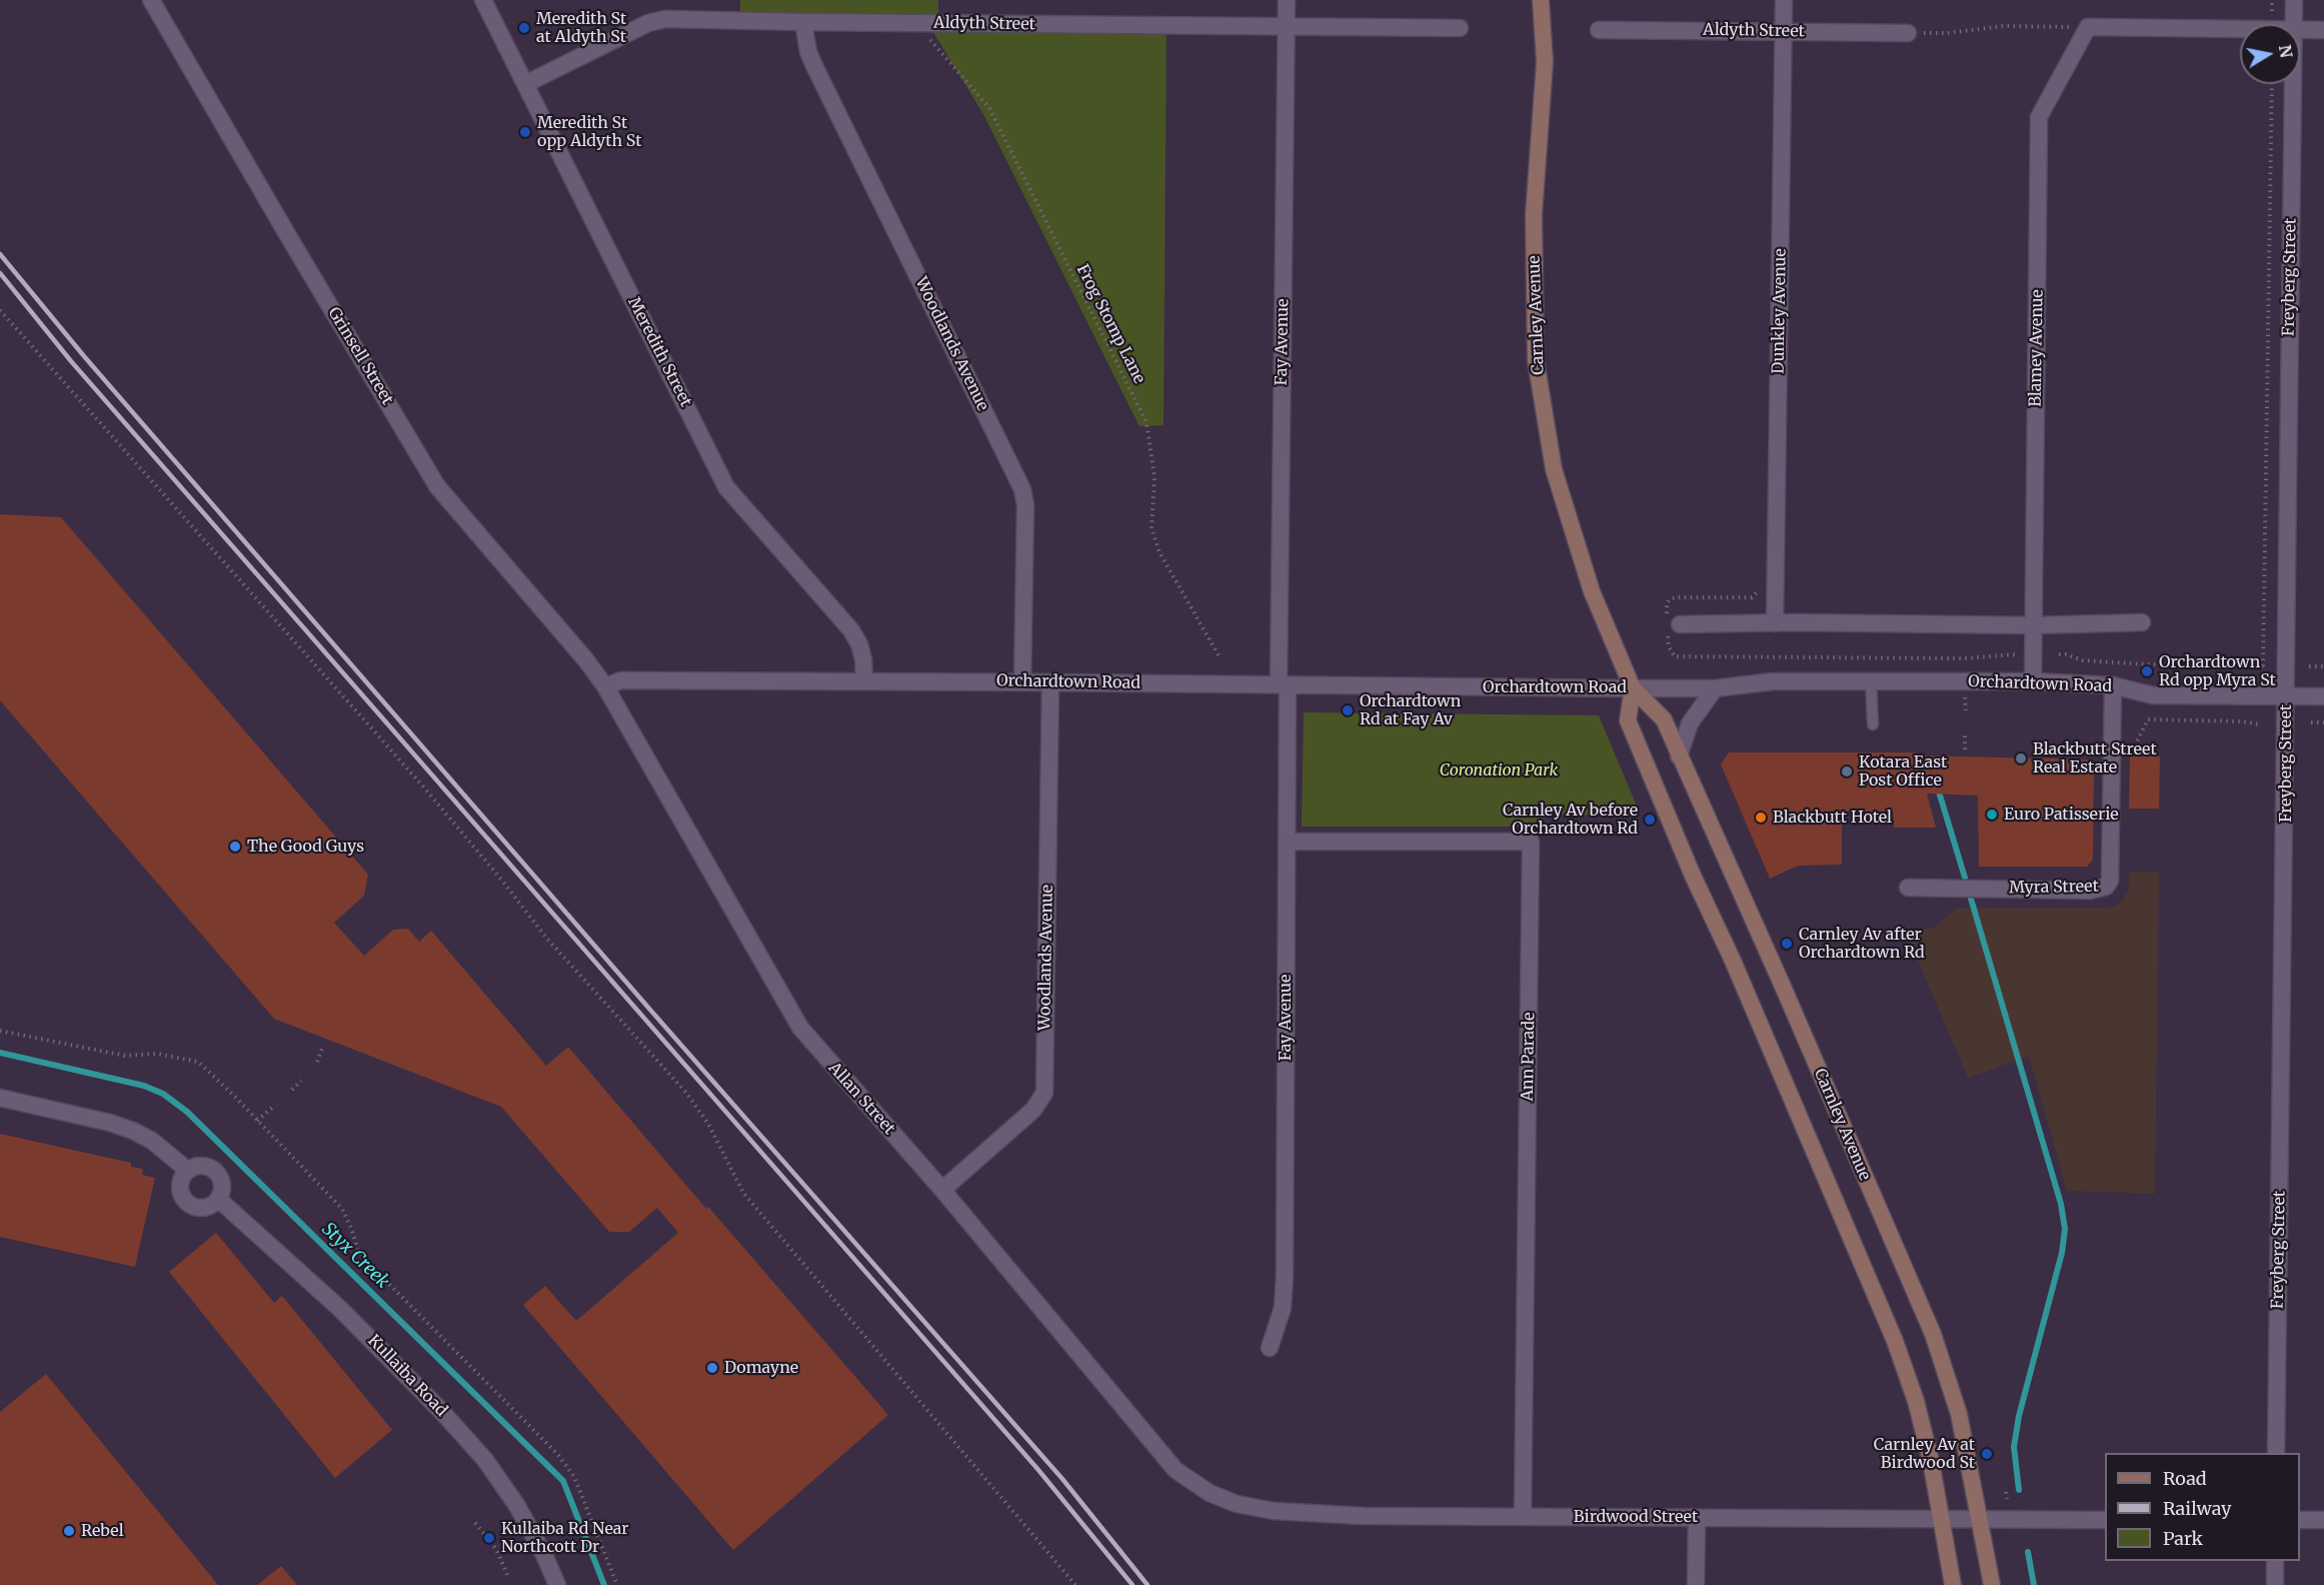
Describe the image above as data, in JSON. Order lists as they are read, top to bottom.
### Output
{
  "streets": {
    "main road": ["Carnley Avenue"],
    "street": [
      "Aldyth Street",
      "Freyberg Street",
      "Dunkley Avenue",
      "Fay Avenue",
      "Woodlands Avenue",
      "Blamey Avenue",
      "Meredith Street",
      "Grinsell Street",
      "Orchardtown Road",
      "Myra Street",
      "Ann Parade",
      "Allan Street",
      "Kullaiba Road",
      "Birdwood Street"
    ],
    "path": ["Frog Stomp Lane"]
  },
  "crossings": [
    ["Aldyth Street", "Dunkley Avenue"],
    ["Aldyth Street", "Frog Stomp Lane"],
    ["Aldyth Street", "Fay Avenue"],
    ["Aldyth Street", "Woodlands Avenue"],
    ["Aldyth Street", "Meredith Street"],
    ["Freyberg Street", "Orchardtown Road"],
    ["Carnley Avenue", "Orchardtown Road"],
    ["Carnley Avenue", "Birdwood Street"],
    ["Fay Avenue", "Orchardtown Road"],
    ["Fay Avenue", "Ann Parade"],
    ["Woodlands Avenue", "Orchardtown Road"],
    ["Woodlands Avenue", "Allan Street"],
    ["Blamey Avenue", "Orchardtown Road"],
    ["Meredith Street", "Orchardtown Road"],
    ["Grinsell Street", "Orchardtown Road"],
    ["Grinsell Street", "Allan Street"],
    ["Orchardtown Road", "Myra Street"],
    ["Orchardtown Road", "Allan Street"],
    ["Ann Parade", "Birdwood Street"],
    ["Allan Street", "Birdwood Street"]
  ],
  "water": ["Styx Creek"],
  "parks": ["Coronation Park"],
  "places": [
    "Meredith St at Aldyth St",
    "Meredith St opp Aldyth St",
    "Orchardtown Rd opp Myra St",
    "Orchardtown Rd at Fay Av",
    "Blackbutt Street Real Estate",
    "Kotara East Post Office",
    "Euro Patisserie",
    "Blackbutt Hotel",
    "Carnley Av before Orchardtown Rd",
    "The Good Guys",
    "Carnley Av after Orchardtown Rd",
    "Domayne",
    "Carnley Av at Birdwood St",
    "Rebel",
    "Kullaiba Rd Near Northcott Dr"
  ],
  "legend": ["Road", "Railway", "Park"],
  "north": "right"
}
